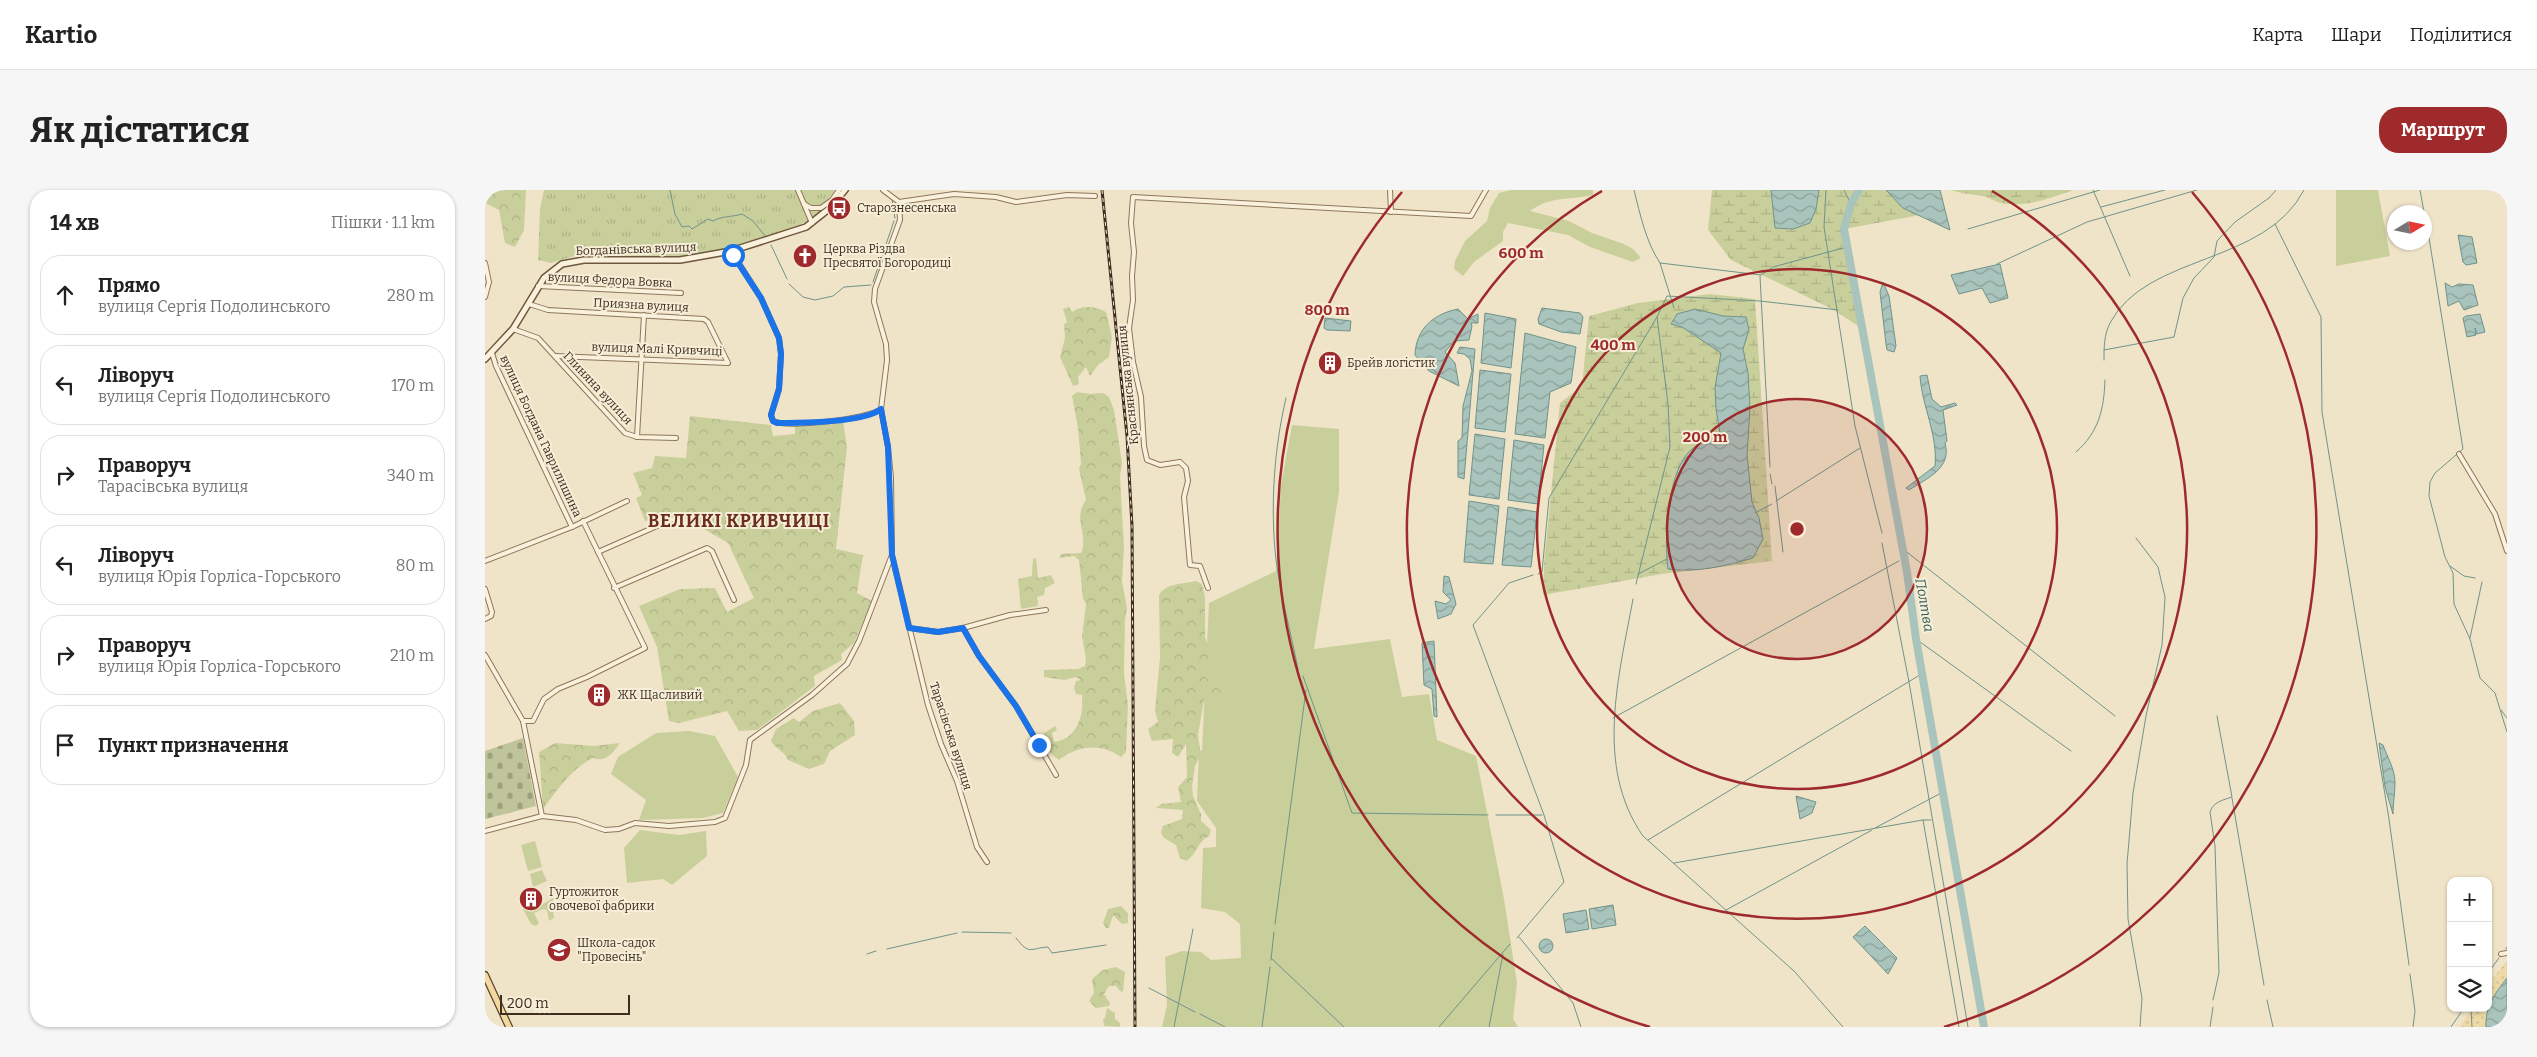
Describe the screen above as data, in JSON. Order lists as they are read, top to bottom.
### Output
{
  "streets": {
    "main road": ["Богданівська вулиця"],
    "street": [
      "вулиця Федора Вовка",
      "Приязна вулиця",
      "вулиця Малі Кривчиці",
      "Краснянська вулиця",
      "Глиняна вулиця",
      "вулиця Богдана Гаврилишина",
      "Тарасівська вулиця"
    ]
  },
  "crossings": [
    ["Богданівська вулиця", "вулиця Федора Вовка"],
    ["Богданівська вулиця", "Приязна вулиця"],
    ["Богданівська вулиця", "Глиняна вулиця"],
    ["Богданівська вулиця", "вулиця Богдана Гаврилишина"],
    ["Приязна вулиця", "вулиця Малі Кривчиці"],
    ["вулиця Малі Кривчиці", "Глиняна вулиця"]
  ],
  "districts": ["ВЕЛИКІ КРИВЧИЦІ"],
  "water": ["Полтва"],
  "places": {
    "bus stop": ["Старознесенська"],
    "church": ["Церква Різдва Пресвятої Богородиці"],
    "building": ["Брейв логістик", "ЖК Щасливий", "Гуртожиток овочевої фабрики"],
    "school or university": ["Школа-садок \"Провесінь\""]
  },
  "scale_bar": "200 m",
  "north": "right",
  "page": {
    "header": "Kartio",
    "nav": ["Карта", "Шари", "Поділитися"],
    "buttons": "Маршрут",
    "title": "Як дістатися",
    "heading": ["14 хв", "Пішки · 1.1 km"],
    "list": [
      ["Прямо", "вулиця Сергія Подолинського", "280 m"],
      ["Ліворуч", "вулиця Сергія Подолинського", "170 m"],
      ["Праворуч", "Тарасівська вулиця", "340 m"],
      ["Ліворуч", "вулиця Юрія Горліса-Горського", "80 m"],
      ["Праворуч", "вулиця Юрія Горліса-Горського", "210 m"],
      "Пункт призначення"
    ],
    "map_buttons": ["+", "−"],
    "scale": "200 m"
  },
  "rings": [
    "600 m",
    "800 m",
    "400 m",
    "200 m"
  ]
}
